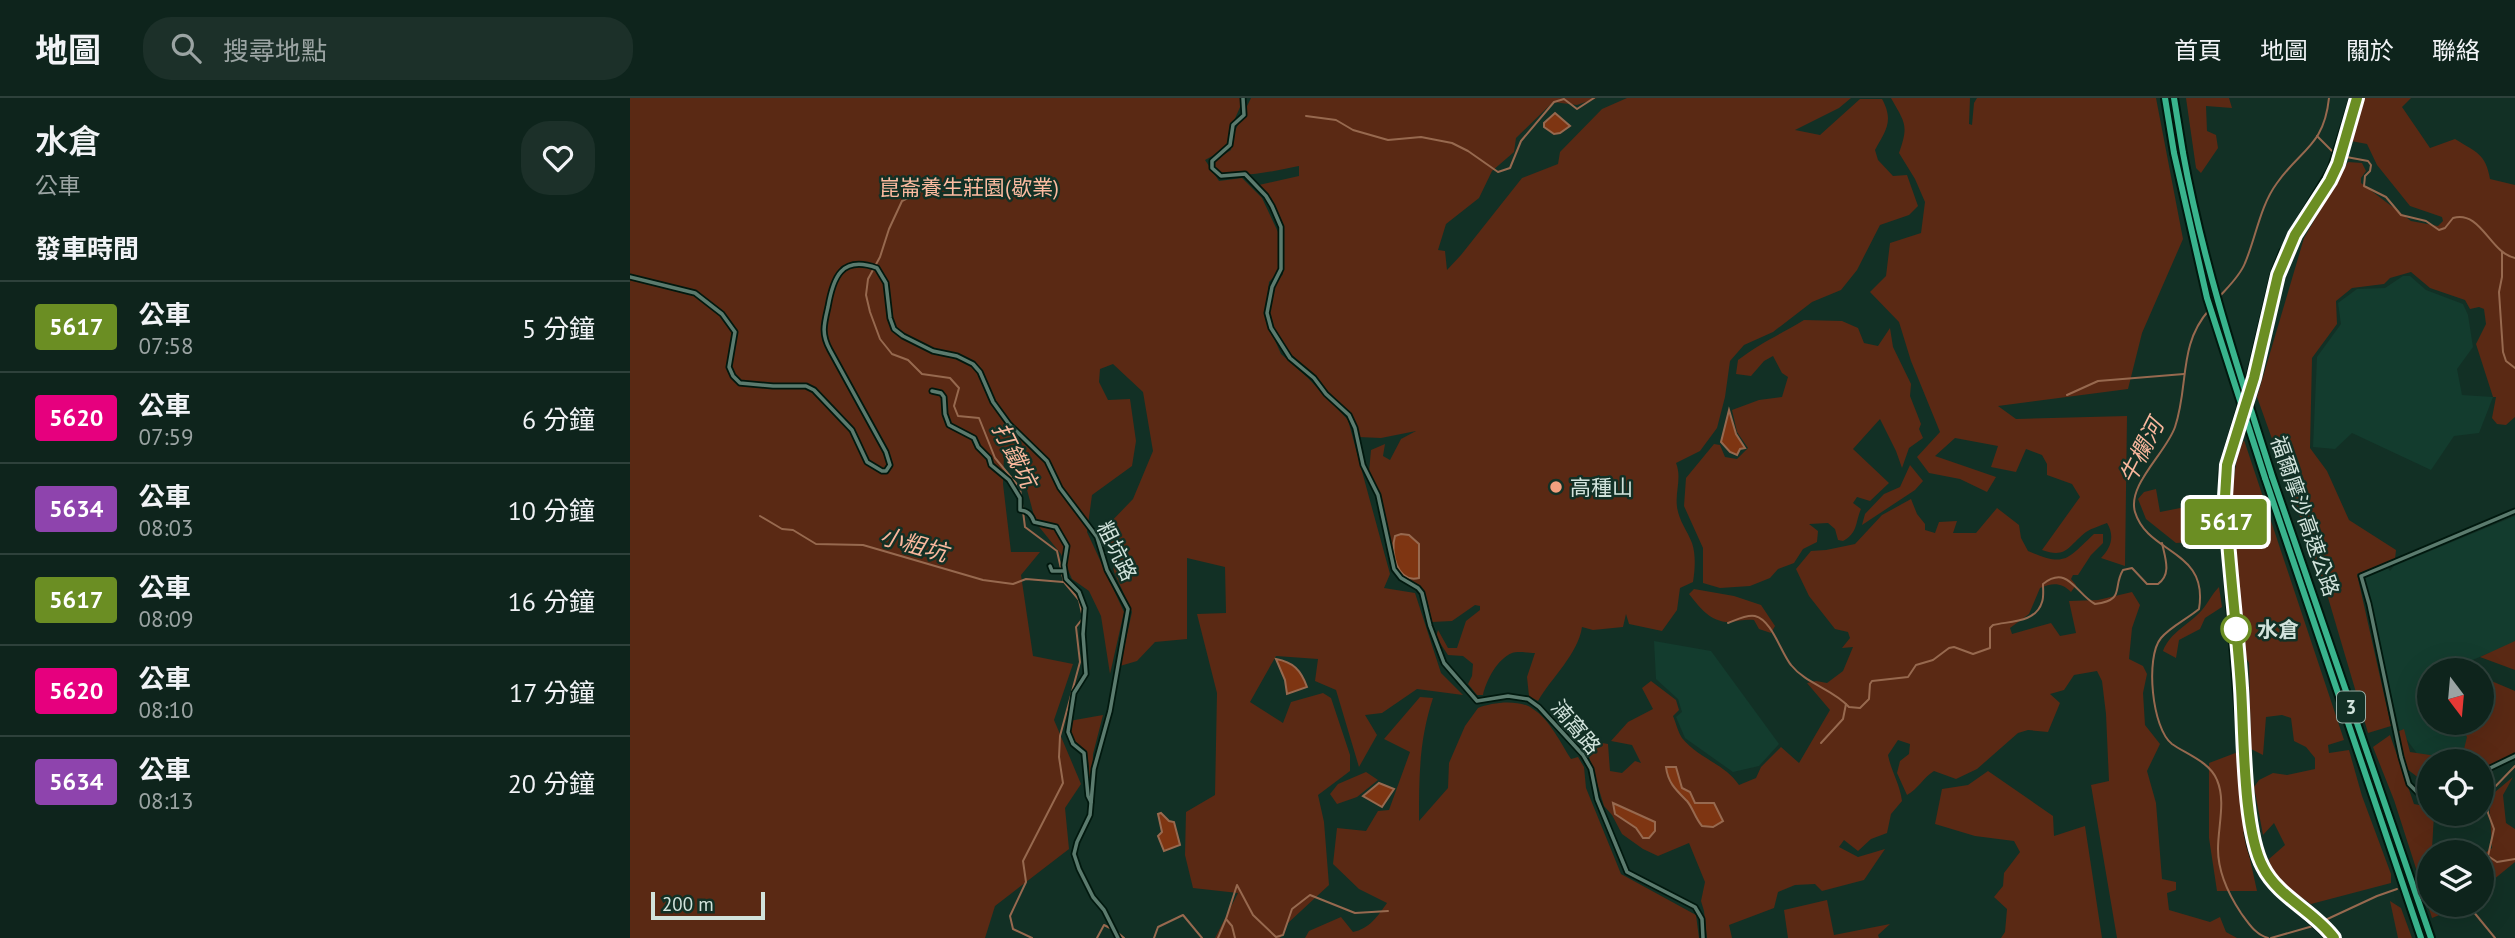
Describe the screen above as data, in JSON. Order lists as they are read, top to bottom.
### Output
{
  "streets": {
    "highway": ["福爾摩沙高速公路", "3"],
    "street": ["粗坑路", "湳窩路"]
  },
  "water": ["牛欄河", "打鐵坑", "小粗坑"],
  "parks": ["崑崙養生莊園(歇業)"],
  "places": ["高種山", "水倉"],
  "lines": ["bus line 5617"],
  "scale_bar": "200 m",
  "north": "bottom",
  "page": {
    "header": "地圖",
    "search": "搜尋地點",
    "nav": [
      "首頁",
      "地圖",
      "關於",
      "聯絡"
    ],
    "heading": [
      ["水倉", "公車"],
      "發車時間"
    ],
    "on_map": "5617",
    "list": [
      {
        "mark": "5617",
        "name": "公車",
        "note": "07:58",
        "value": "5 分鐘"
      },
      {
        "mark": "5620",
        "name": "公車",
        "note": "07:59",
        "value": "6 分鐘"
      },
      {
        "mark": "5634",
        "name": "公車",
        "note": "08:03",
        "value": "10 分鐘"
      },
      {
        "mark": "5617",
        "name": "公車",
        "note": "08:09",
        "value": "16 分鐘"
      },
      {
        "mark": "5620",
        "name": "公車",
        "note": "08:10",
        "value": "17 分鐘"
      },
      {
        "mark": "5634",
        "name": "公車",
        "note": "08:13",
        "value": "20 分鐘"
      }
    ],
    "scale": "200 m"
  }
}
